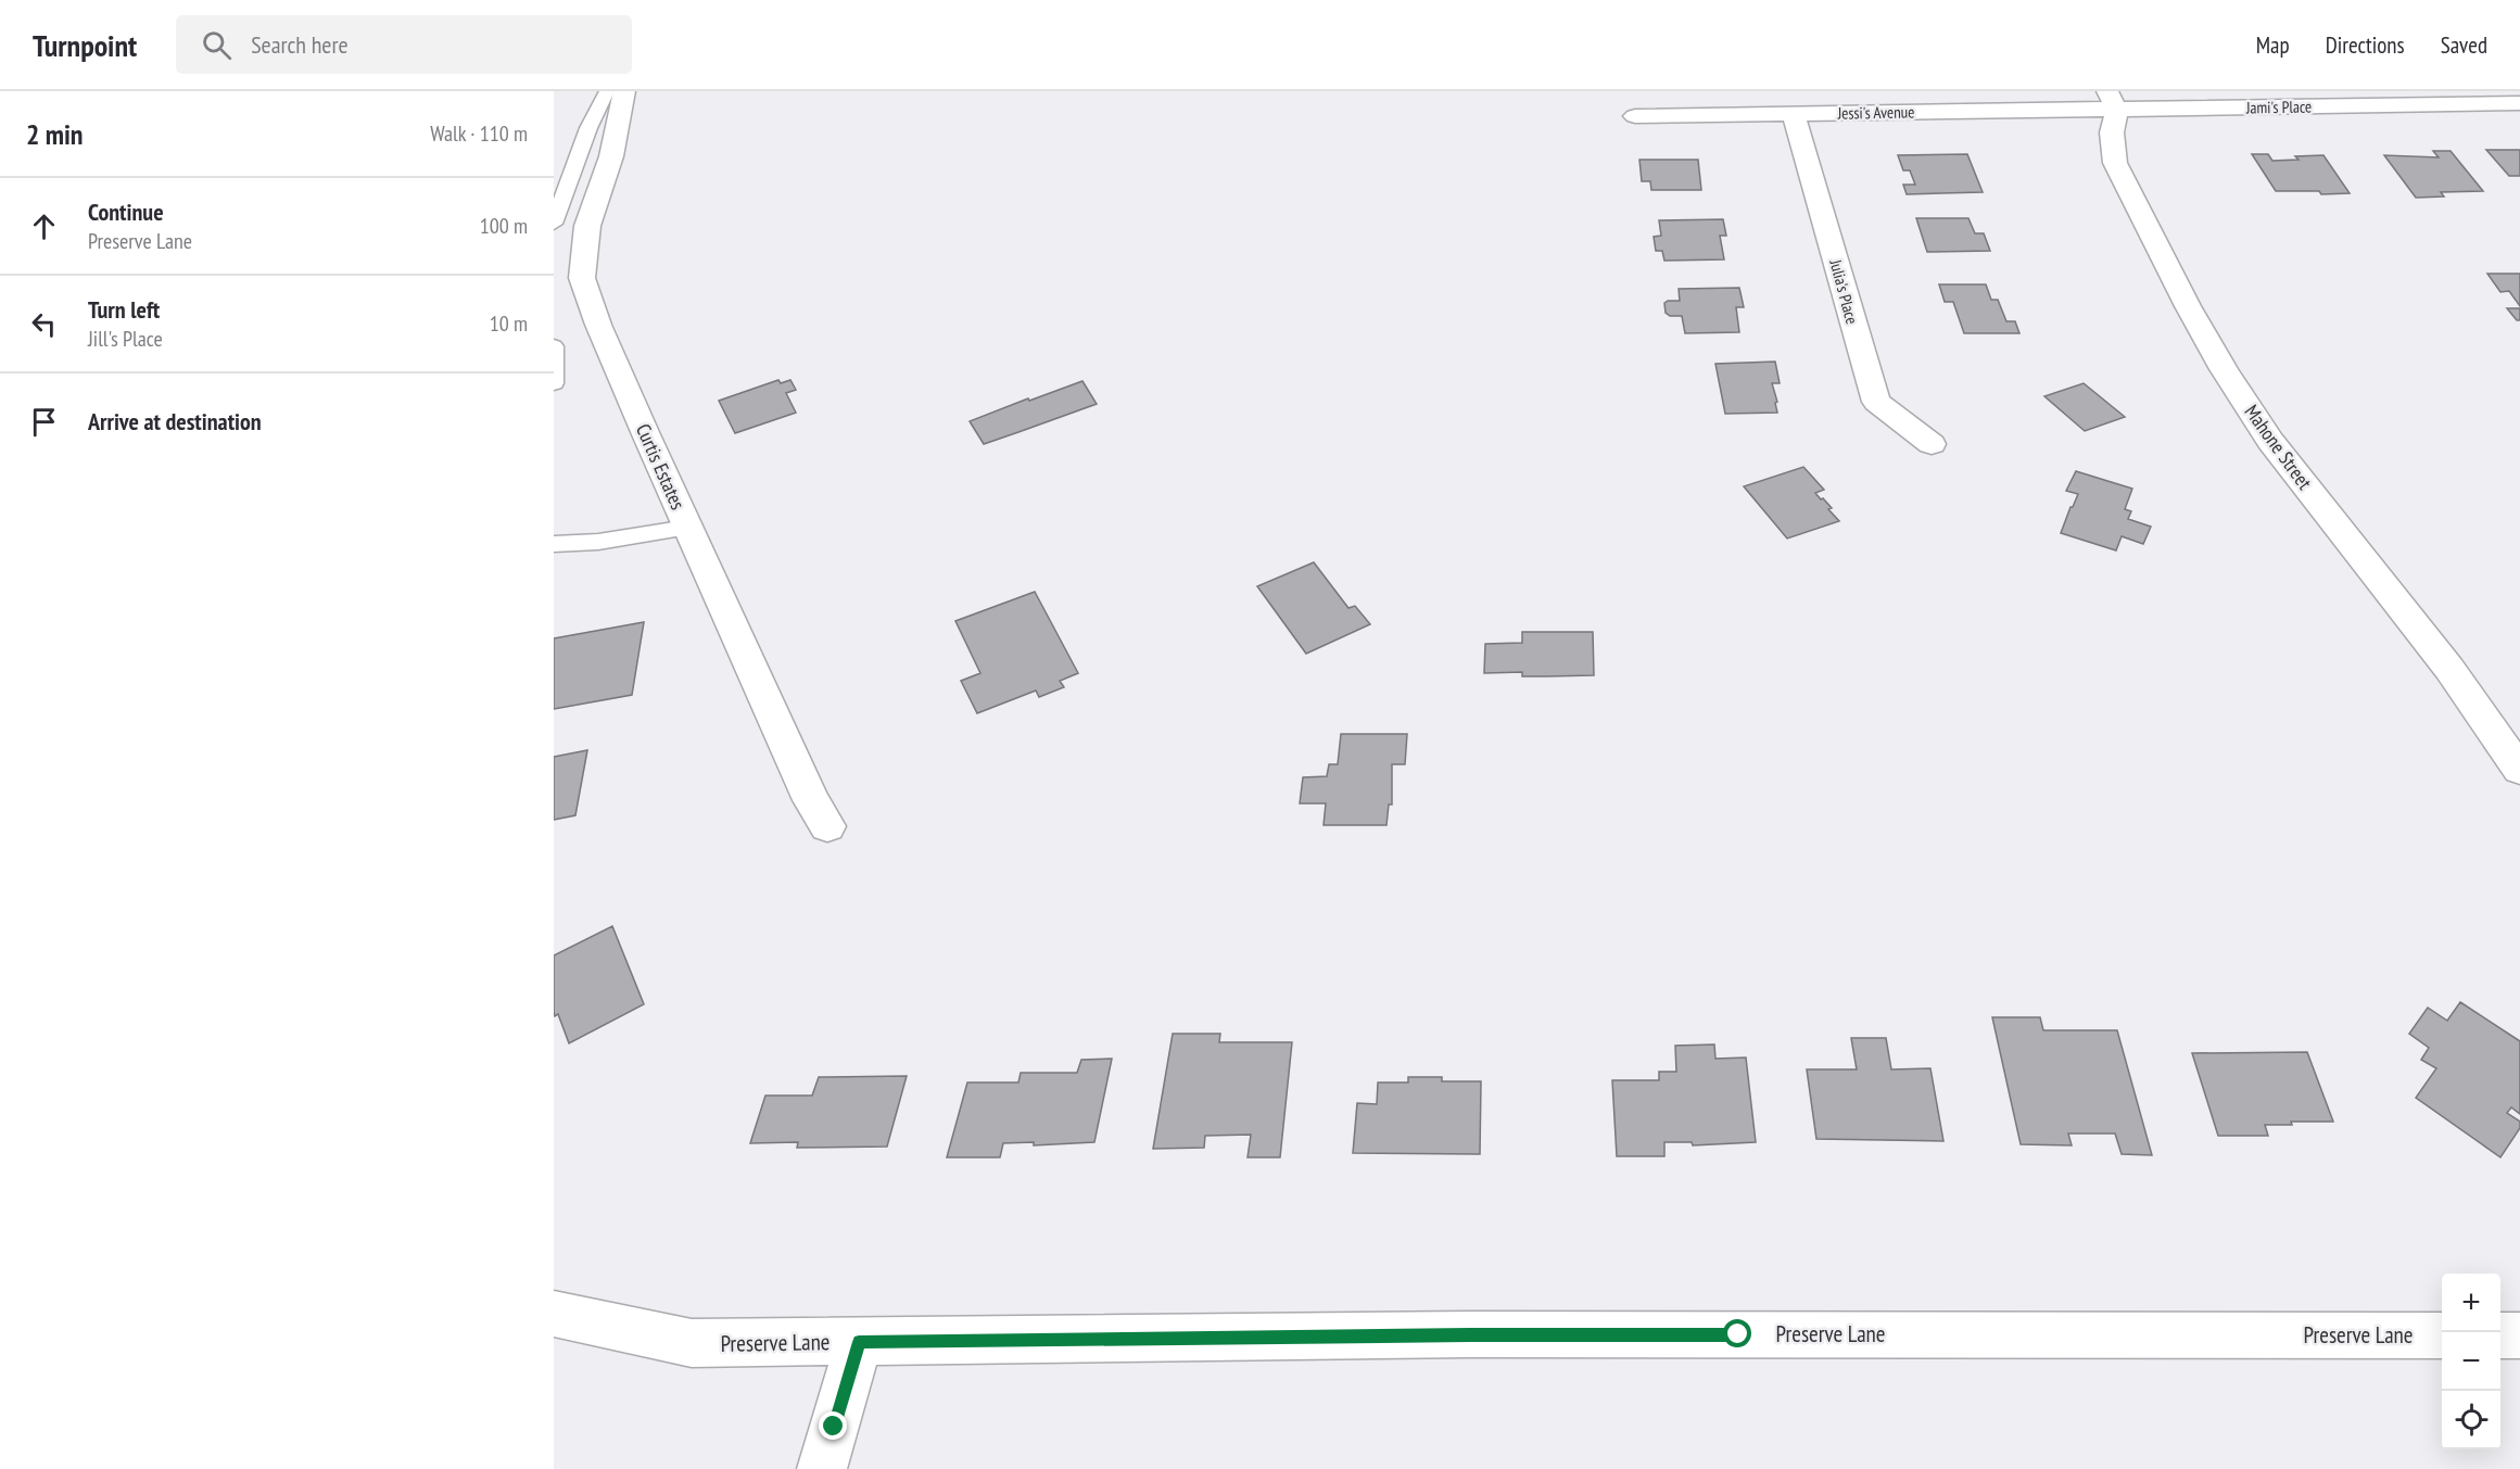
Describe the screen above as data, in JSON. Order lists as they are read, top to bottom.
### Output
{
  "streets": {
    "street": [
      "Jami's Place",
      "Jessi's Avenue",
      "Julia's Place",
      "Mahone Street",
      "Curtis Estates",
      "Preserve Lane"
    ]
  },
  "crossings": [
    ["Jami's Place", "Jessi's Avenue"],
    ["Jami's Place", "Mahone Street"],
    ["Jessi's Avenue", "Julia's Place"],
    ["Jessi's Avenue", "Mahone Street"]
  ],
  "page": {
    "header": "Turnpoint",
    "search": "Search here",
    "nav": ["Map", "Directions", "Saved"],
    "heading": ["2 min", "Walk · 110 m"],
    "list": [
      ["Continue", "Preserve Lane", "100 m"],
      ["Turn left", "Jill's Place", "10 m"],
      "Arrive at destination"
    ],
    "map_buttons": ["+", "−"]
  }
}
